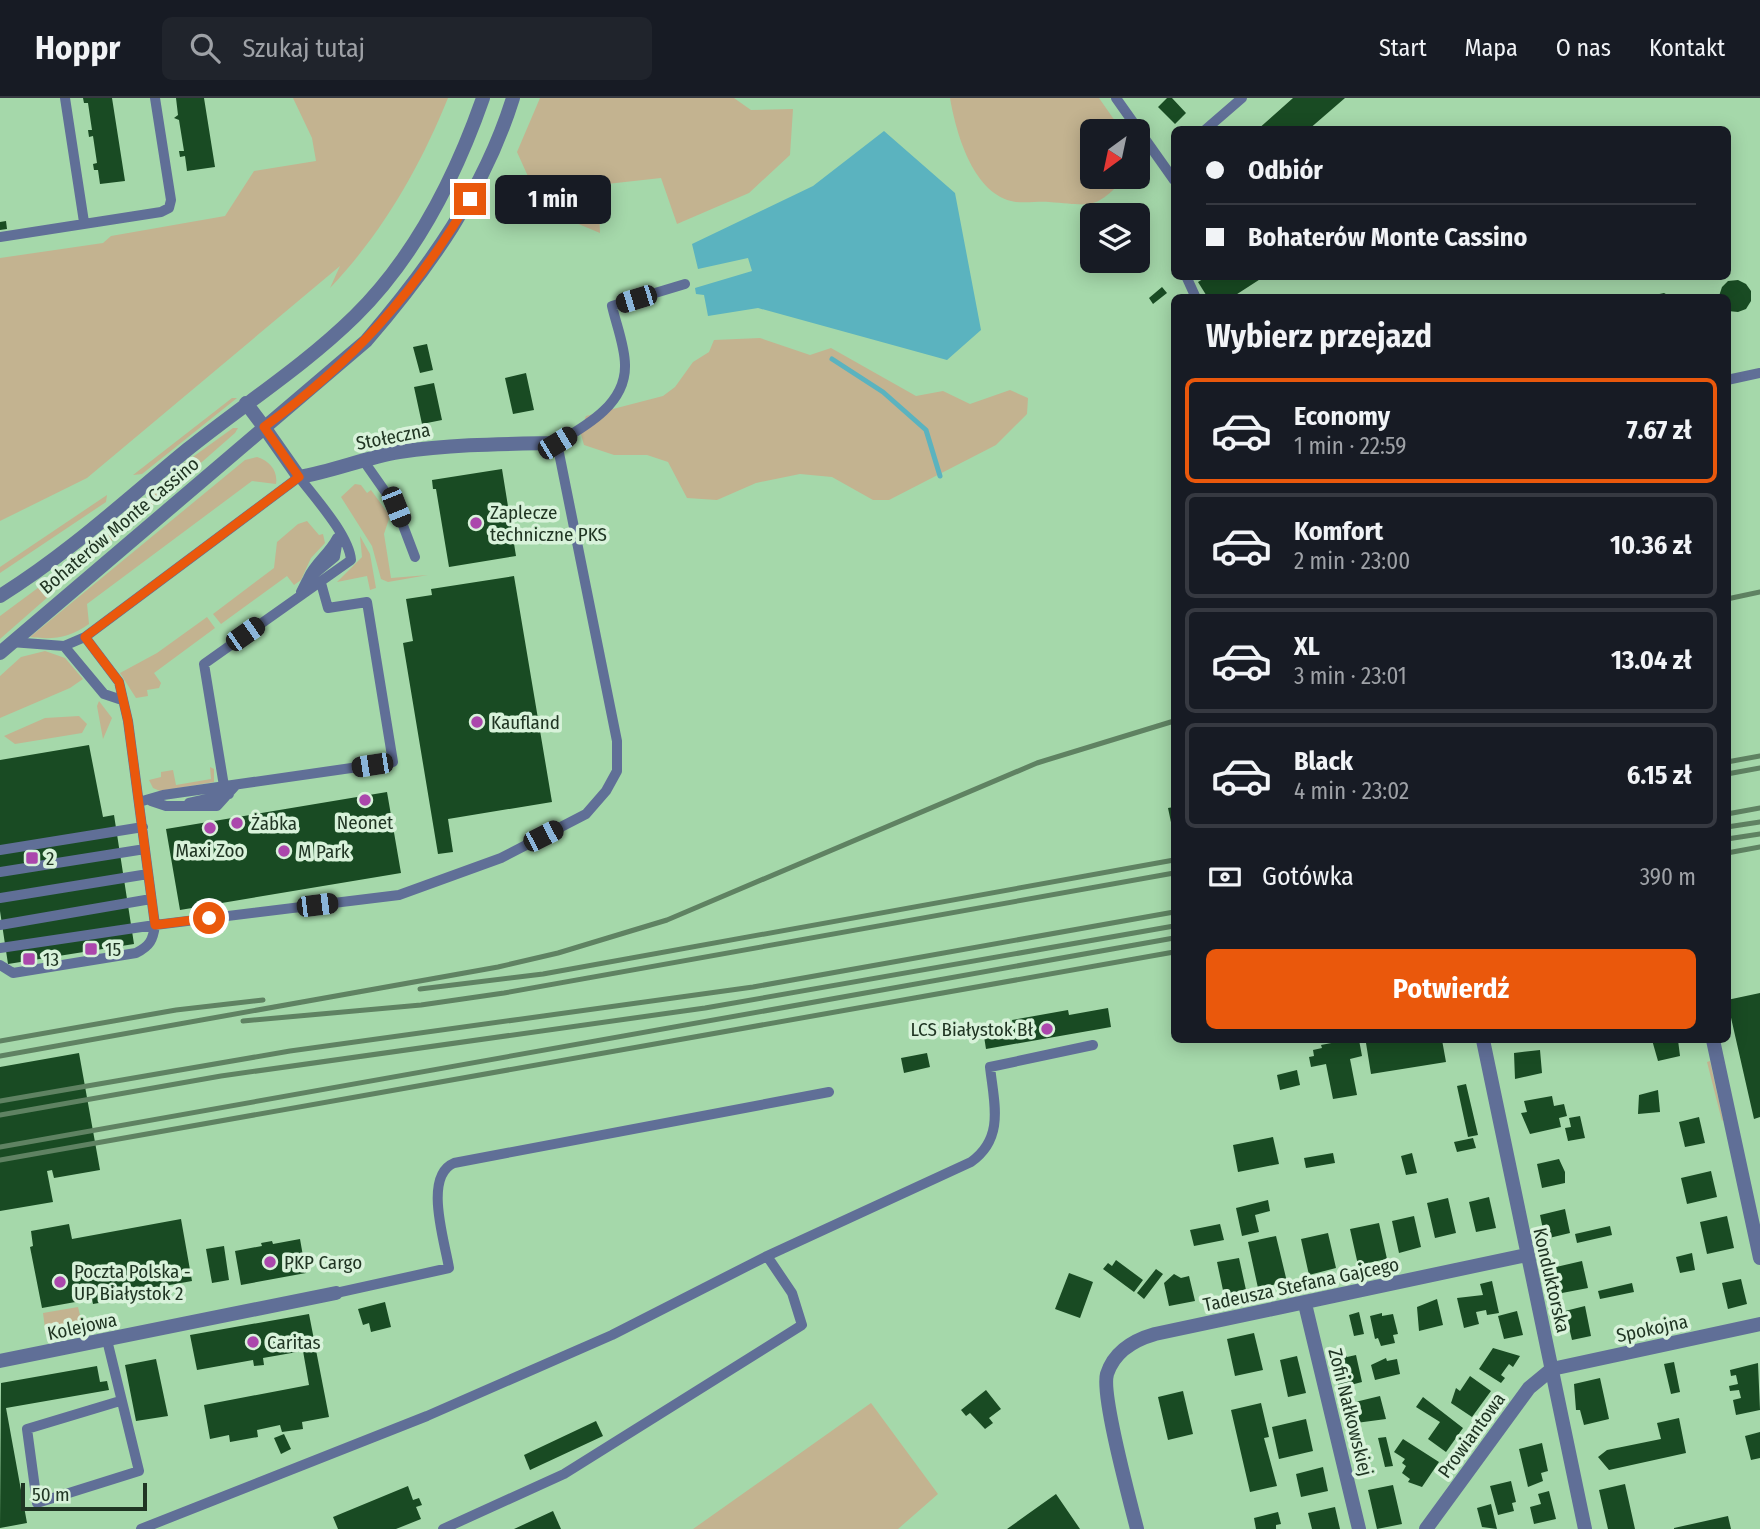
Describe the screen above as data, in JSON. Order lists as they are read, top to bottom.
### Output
{
  "streets": {
    "street": [
      "Stołeczna",
      "Bohaterów Monte Cassino",
      "Konduktorska",
      "Tadeusza Stefana Gajcego",
      "Kolejowa",
      "Spokojna",
      "Zofii Nałkowskiej",
      "Prowiantowa"
    ]
  },
  "crossings": [
    ["Konduktorska", "Tadeusza Stefana Gajcego"],
    ["Konduktorska", "Spokojna"],
    ["Konduktorska", "Prowiantowa"],
    ["Tadeusza Stefana Gajcego", "Zofii Nałkowskiej"],
    ["Spokojna", "Prowiantowa"]
  ],
  "places": {
    "other": [
      "Zaplecze techniczne PKS",
      "Kaufland",
      "Neonet",
      "Żabka",
      "Maxi Zoo",
      "M Park",
      "LCS Białystok Bł",
      "PKP Cargo",
      "Poczta Polska - UP Białystok 2",
      "Caritas"
    ],
    "transit": ["2", "15", "13"]
  },
  "scale_bar": "50 m",
  "north": "bottom left",
  "page": {
    "header": "Hoppr",
    "search": "Szukaj tutaj",
    "nav": [
      "Start",
      "Mapa",
      "O nas",
      "Kontakt"
    ],
    "banner": ["Odbiór", "Bohaterów Monte Cassino"],
    "bubble": "1 min",
    "heading": "Wybierz przejazd",
    "list": [
      {
        "name": "Economy",
        "note": "1 min · 22:59",
        "value": "7.67 zł"
      },
      {
        "name": "Komfort",
        "note": "2 min · 23:00",
        "value": "10.36 zł"
      },
      {
        "name": "XL",
        "note": "3 min · 23:01",
        "value": "13.04 zł"
      },
      {
        "name": "Black",
        "note": "4 min · 23:02",
        "value": "6.15 zł"
      }
    ],
    "pay": ["Gotówka", "390 m"],
    "buttons": "Potwierdź",
    "scale": "50 m"
  }
}
